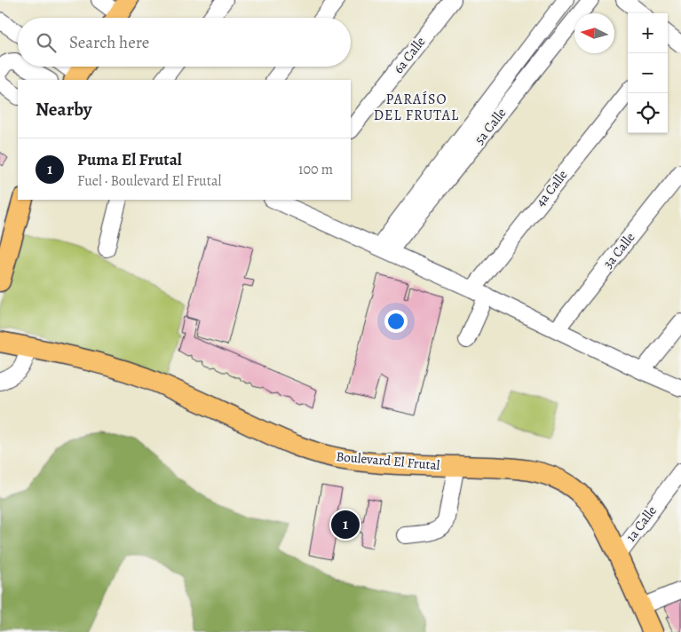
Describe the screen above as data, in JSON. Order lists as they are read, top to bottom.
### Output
{
  "streets": {
    "main road": ["Boulevard El Frutal"],
    "street": [
      "6a Calle",
      "5a Calle",
      "4a Calle",
      "3a Calle",
      "1a Calle"
    ]
  },
  "crossings": [
    ["Boulevard El Frutal", "1a Calle"]
  ],
  "districts": ["PARAÍSO DEL FRUTAL"],
  "north": "left",
  "page": {
    "map_buttons": ["+", "−"],
    "search": "Search here",
    "heading": "Nearby",
    "list": [
      {
        "mark": "1",
        "name": "Puma El Frutal",
        "note": "Fuel · Boulevard El Frutal",
        "value": "100 m"
      }
    ],
    "pins": "1"
  }
}
